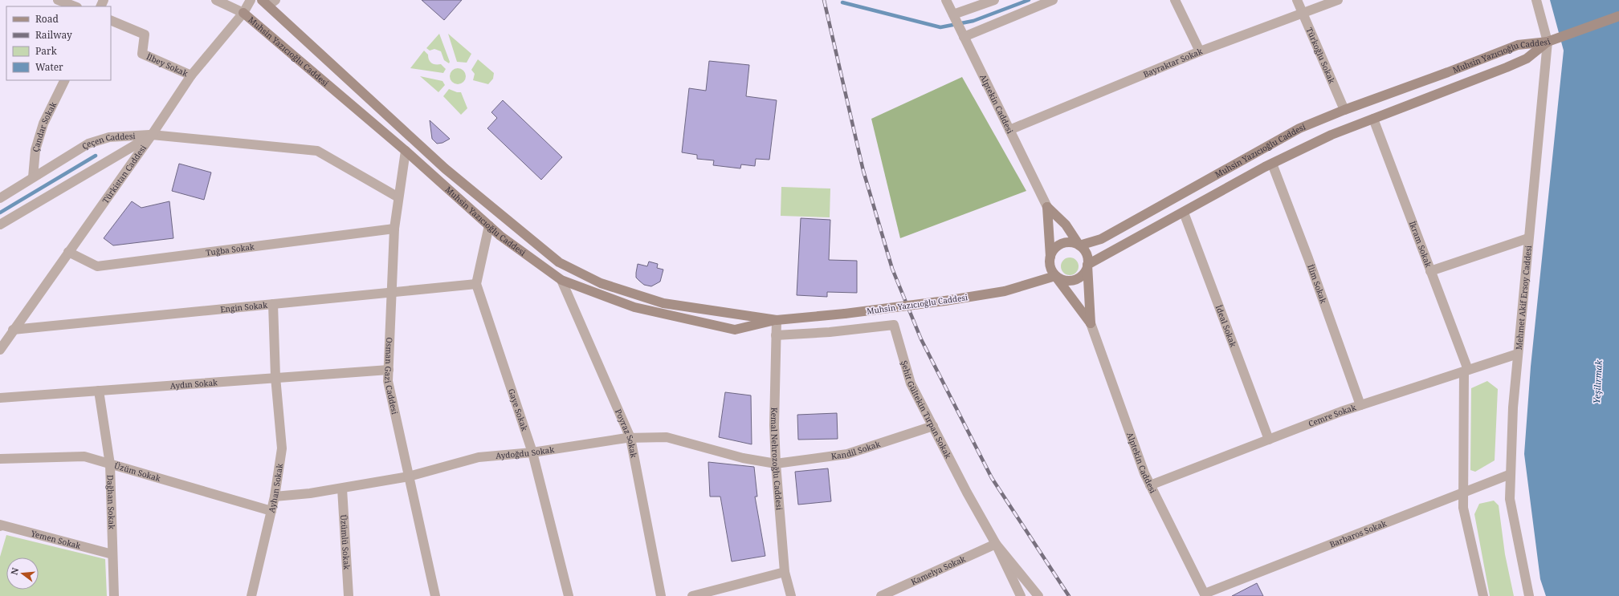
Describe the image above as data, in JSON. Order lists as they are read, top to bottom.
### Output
{
  "streets": {
    "main road": ["Muhsin Yazıcıoğlu Caddesi"],
    "street": [
      "Türkoğlu Sokak",
      "Bayraktar Sokak",
      "İlbey Sokak",
      "Alptekin Caddesi",
      "Çandar Sokak",
      "Çeçen Caddesi",
      "Türkistan Caddesi",
      "İkram Sokak",
      "Tuğba Sokak",
      "İlim Sokak",
      "Mehmet Akif Ersoy Caddesi",
      "Engin Sokak",
      "İdeal Sokak",
      "Osman Gazi Caddesi",
      "Aydın Sokak",
      "Şehit Gültekin Tırpan Sokak",
      "Gaye Sokak",
      "Cemre Sokak",
      "Poyraz Sokak",
      "Kandil Sokak",
      "Aydoğdu Sokak",
      "Kemal Nehrozoğlu Caddesi",
      "Üzüm Sokak",
      "Ayhan Sokak",
      "Dağhan Sokak",
      "Barbaros Sokak",
      "Yemen Sokak",
      "Üzümlü Sokak",
      "Kamelya Sokak"
    ]
  },
  "crossings": [
    ["Muhsin Yazıcıoğlu Caddesi", "Türkoğlu Sokak"],
    ["Muhsin Yazıcıoğlu Caddesi", "Türkistan Caddesi"],
    ["Muhsin Yazıcıoğlu Caddesi", "İkram Sokak"],
    ["Muhsin Yazıcıoğlu Caddesi", "İlim Sokak"],
    ["Muhsin Yazıcıoğlu Caddesi", "Mehmet Akif Ersoy Caddesi"],
    ["Muhsin Yazıcıoğlu Caddesi", "İdeal Sokak"],
    ["Muhsin Yazıcıoğlu Caddesi", "Osman Gazi Caddesi"],
    ["Muhsin Yazıcıoğlu Caddesi", "Poyraz Sokak"],
    ["Muhsin Yazıcıoğlu Caddesi", "Kemal Nehrozoğlu Caddesi"],
    ["Türkoğlu Sokak", "Bayraktar Sokak"],
    ["Bayraktar Sokak", "Alptekin Caddesi"],
    ["İlbey Sokak", "Türkistan Caddesi"],
    ["Alptekin Caddesi", "Cemre Sokak"],
    ["Alptekin Caddesi", "Barbaros Sokak"],
    ["Çandar Sokak", "Çeçen Caddesi"],
    ["Çeçen Caddesi", "Türkistan Caddesi"],
    ["Türkistan Caddesi", "Tuğba Sokak"],
    ["Türkistan Caddesi", "Engin Sokak"],
    ["İkram Sokak", "Cemre Sokak"],
    ["Tuğba Sokak", "Osman Gazi Caddesi"],
    ["İlim Sokak", "Cemre Sokak"],
    ["Mehmet Akif Ersoy Caddesi", "Cemre Sokak"],
    ["Mehmet Akif Ersoy Caddesi", "Barbaros Sokak"],
    ["Engin Sokak", "Osman Gazi Caddesi"],
    ["Engin Sokak", "Gaye Sokak"],
    ["Engin Sokak", "Ayhan Sokak"],
    ["İdeal Sokak", "Cemre Sokak"],
    ["Osman Gazi Caddesi", "Aydın Sokak"],
    ["Osman Gazi Caddesi", "Aydoğdu Sokak"],
    ["Aydın Sokak", "Ayhan Sokak"],
    ["Aydın Sokak", "Dağhan Sokak"],
    ["Şehit Gültekin Tırpan Sokak", "Kandil Sokak"],
    ["Şehit Gültekin Tırpan Sokak", "Kemal Nehrozoğlu Caddesi"],
    ["Şehit Gültekin Tırpan Sokak", "Kamelya Sokak"],
    ["Gaye Sokak", "Aydoğdu Sokak"],
    ["Poyraz Sokak", "Aydoğdu Sokak"],
    ["Kandil Sokak", "Aydoğdu Sokak"],
    ["Kandil Sokak", "Kemal Nehrozoğlu Caddesi"],
    ["Aydoğdu Sokak", "Kemal Nehrozoğlu Caddesi"],
    ["Aydoğdu Sokak", "Ayhan Sokak"],
    ["Aydoğdu Sokak", "Üzümlü Sokak"],
    ["Üzüm Sokak", "Ayhan Sokak"],
    ["Üzüm Sokak", "Dağhan Sokak"],
    ["Dağhan Sokak", "Yemen Sokak"]
  ],
  "water": ["Yeşilırmak"],
  "legend": [
    "Road",
    "Railway",
    "Park",
    "Water"
  ],
  "north": "left"
}
